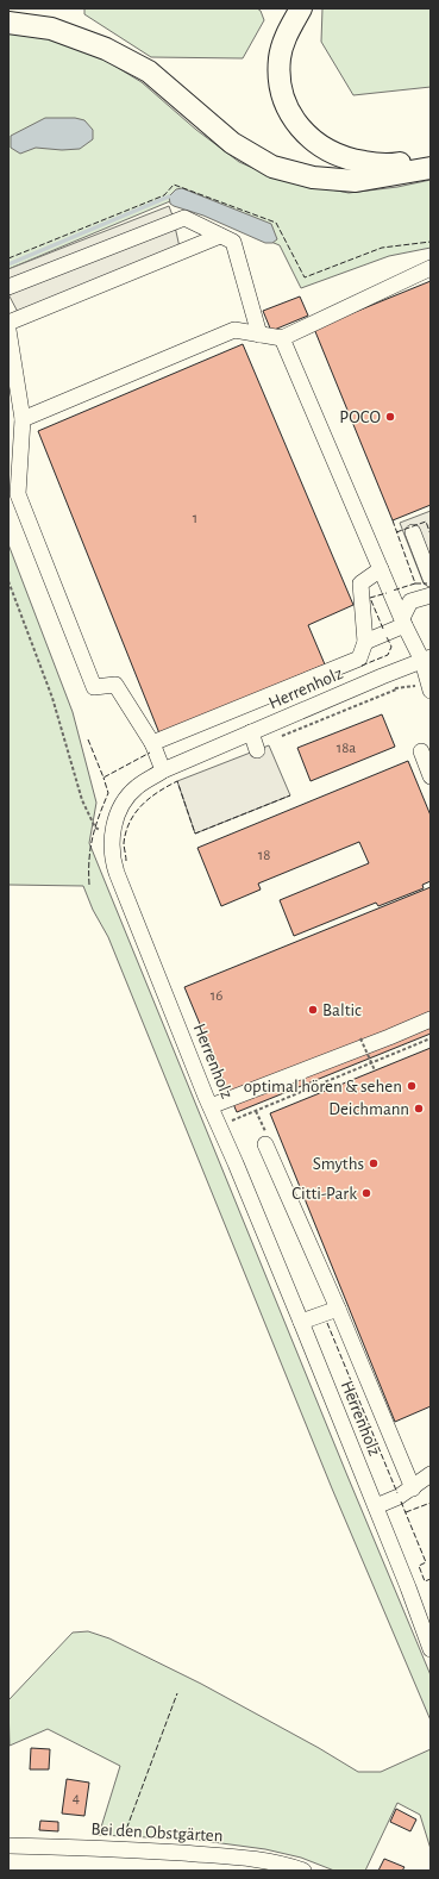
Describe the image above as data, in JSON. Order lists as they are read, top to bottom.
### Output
{
  "streets": {
    "street": ["Herrenholz", "Bei den Obstgärten"]
  },
  "places": [
    "POCO",
    "Baltic",
    "optimal hören & sehen",
    "Deichmann",
    "Smyths",
    "Citti-Park"
  ],
  "house_numbers": [
    "1",
    "18a",
    "18",
    "16",
    "4"
  ]
}
